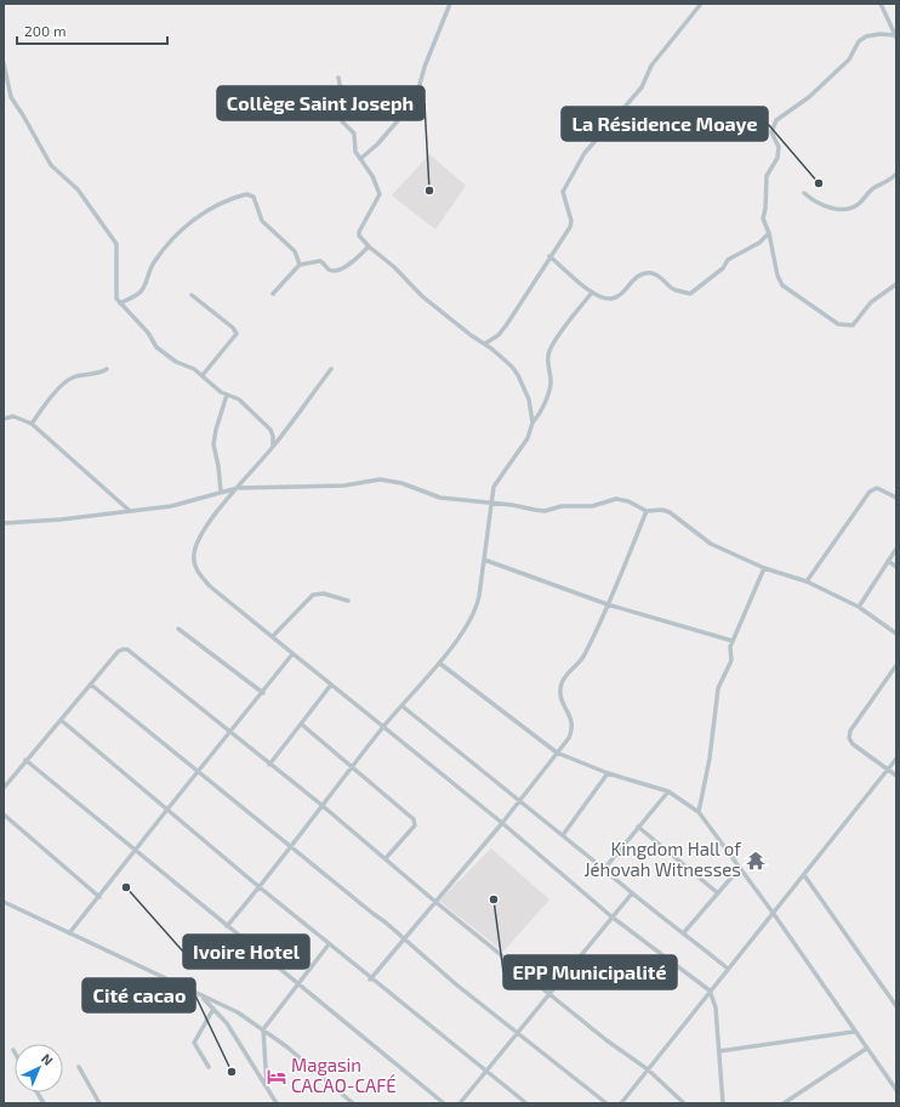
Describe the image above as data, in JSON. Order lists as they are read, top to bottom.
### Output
{
  "places": {
    "other": [
      "La Résidence Moaye",
      "Collège Saint Joseph",
      "Ivoire Hotel",
      "EPP Municipalité",
      "Cité cacao"
    ],
    "temple": ["Kingdom Hall of Jéhovah Witnesses"],
    "hotel": ["Magasin CACAO-CAFÉ"]
  },
  "scale_bar": "200 m",
  "north": "top right"
}
